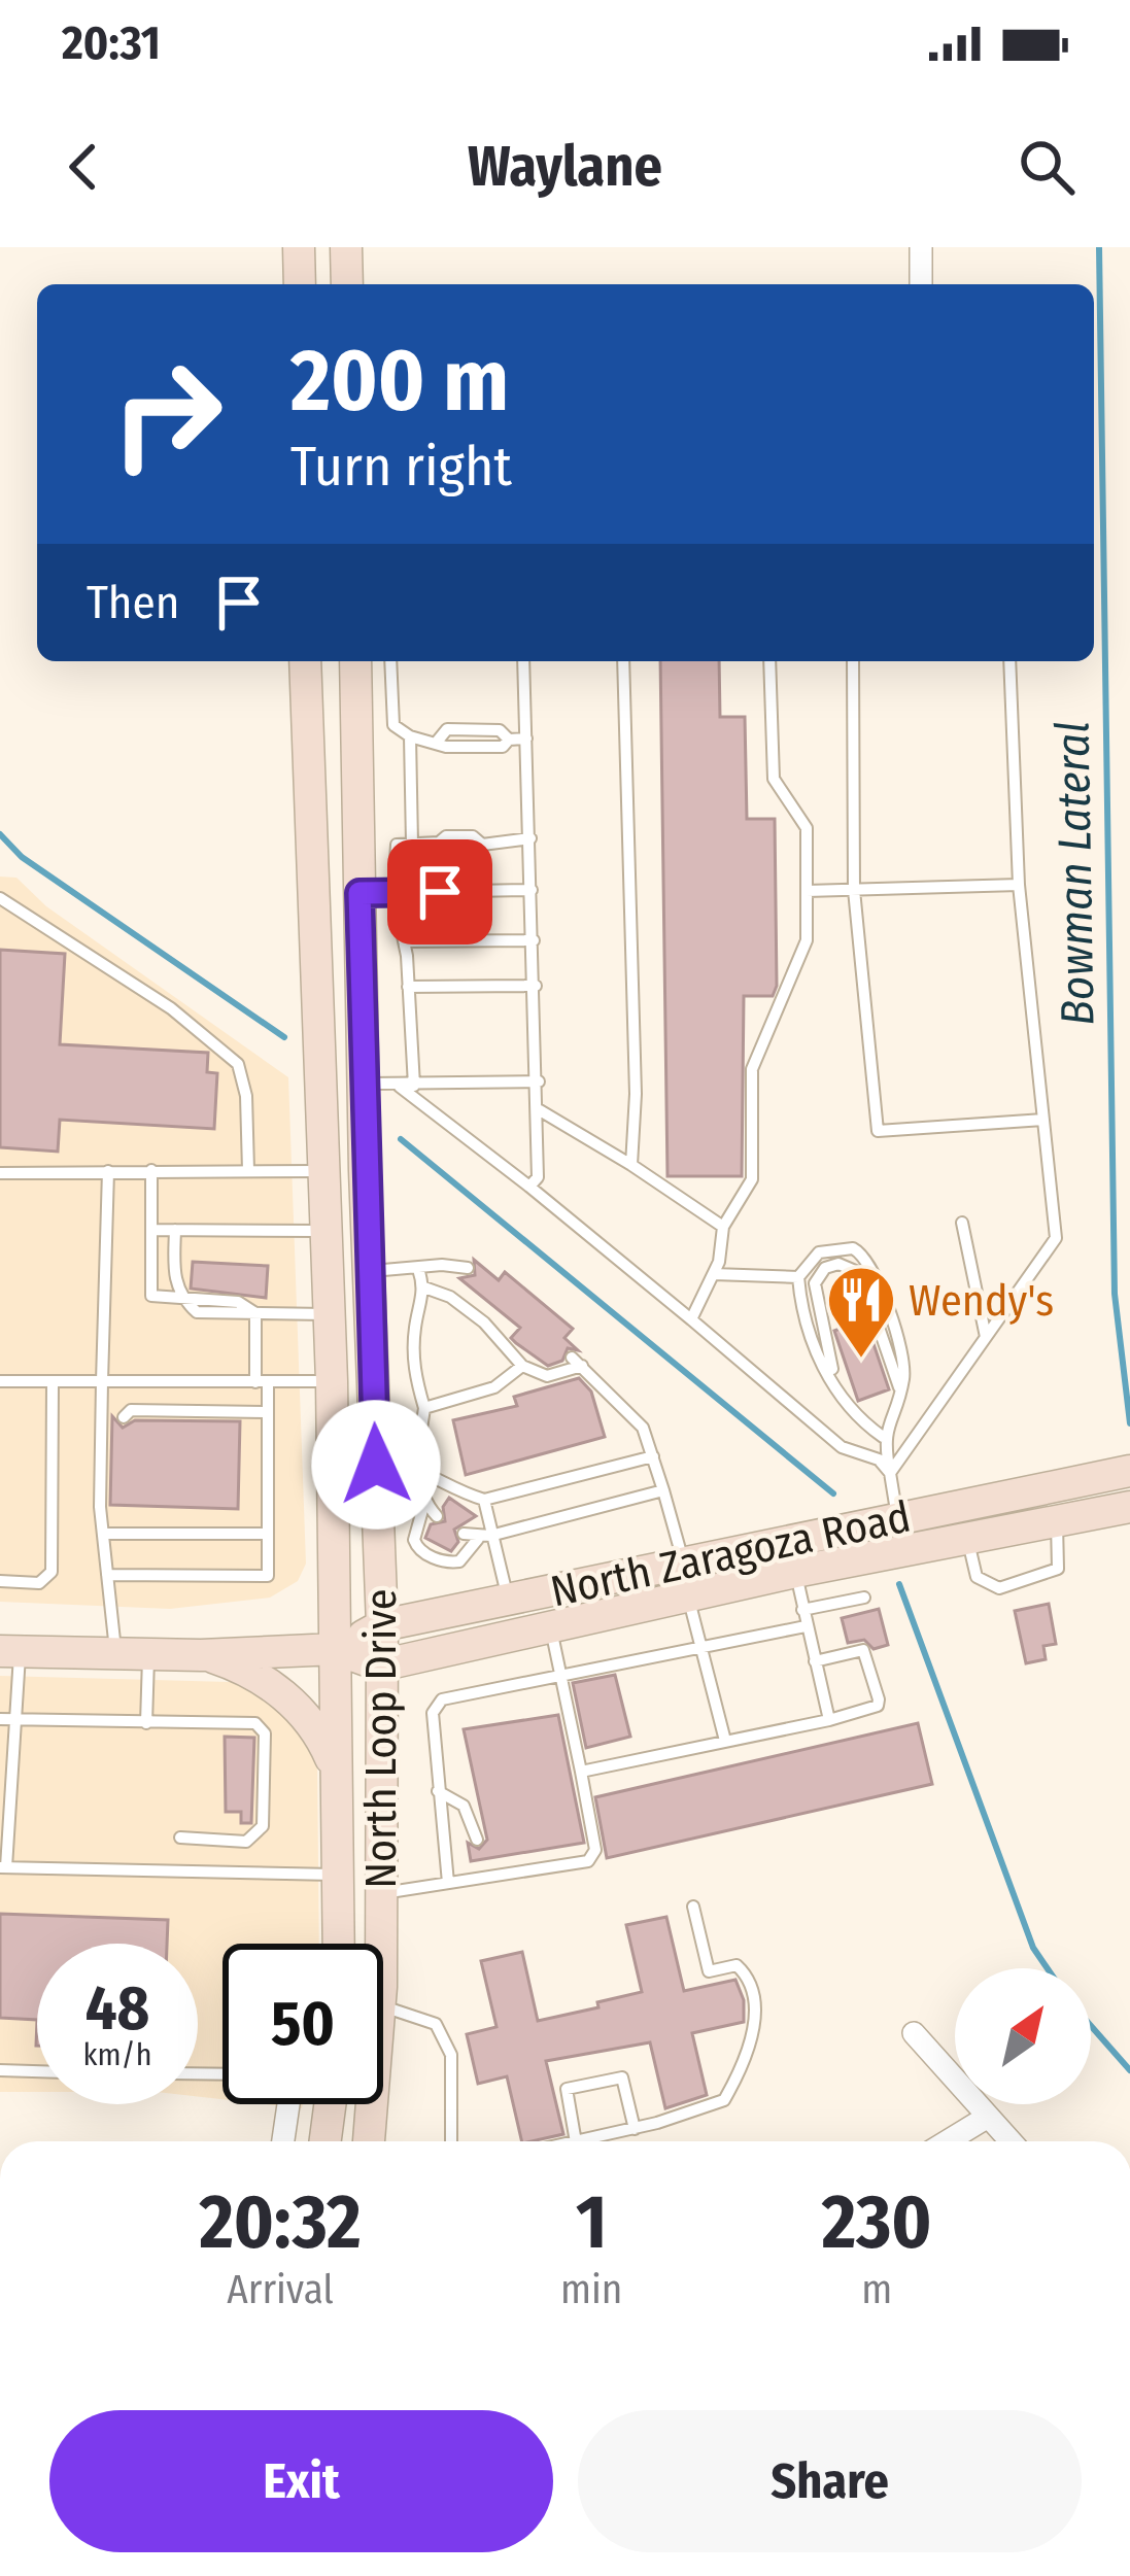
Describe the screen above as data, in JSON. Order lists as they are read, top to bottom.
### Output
{
  "streets": {
    "main road": ["North Zaragoza Road", "North Loop Drive"]
  },
  "crossings": [
    ["North Zaragoza Road", "North Loop Drive"]
  ],
  "water": ["Bowman Lateral"],
  "places": {
    "restaurant": ["Wendy's"]
  },
  "north": "top right",
  "page": {
    "status": "20:31",
    "header": "Waylane",
    "turn": ["200 m", "Turn right"],
    "then": "Then",
    "speed": "48 km/h",
    "limit": "50",
    "eta": [
      "20:32",
      "Arrival",
      "1",
      "min",
      "230",
      "m"
    ],
    "buttons": ["Exit", "Share"]
  }
}
